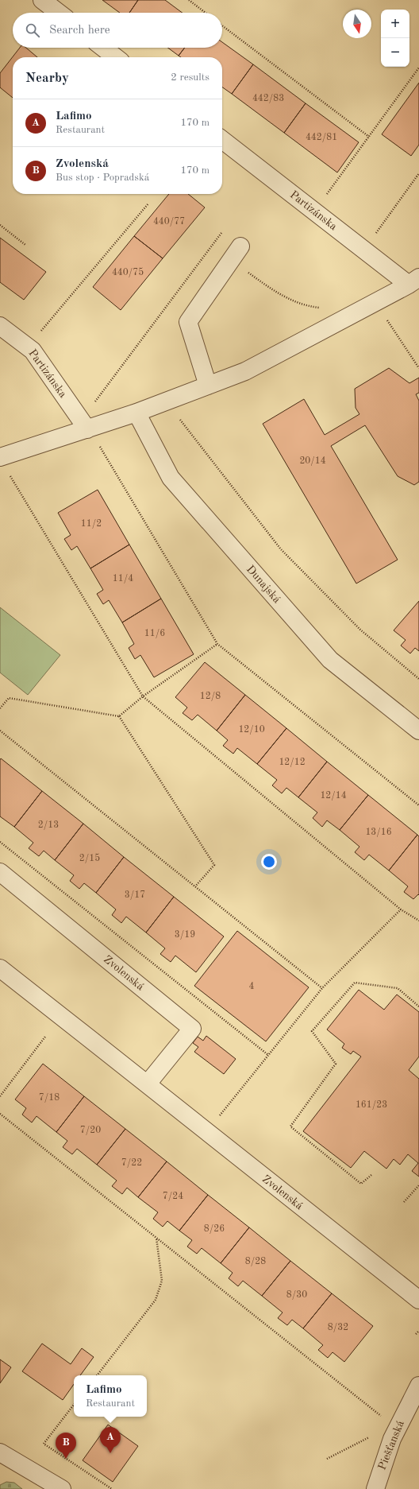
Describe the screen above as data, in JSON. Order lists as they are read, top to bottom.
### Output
{
  "streets": {
    "street": [
      "Partizánska",
      "Dunajská",
      "Zvolenská",
      "Piešťanská"
    ]
  },
  "crossings": [
    ["Partizánska", "Dunajská"]
  ],
  "house_numbers": [
    "442/83",
    "442/81",
    "440/77",
    "440/75",
    "20/14",
    "11/2",
    "11/4",
    "11/6",
    "12/8",
    "12/10",
    "12/12",
    "12/14",
    "2/13",
    "13/16",
    "2/15",
    "3/17",
    "3/19",
    "4",
    "7/18",
    "161/23",
    "7/20",
    "7/22",
    "7/24",
    "8/26",
    "8/28",
    "8/30",
    "8/32"
  ],
  "north": "bottom",
  "page": {
    "map_buttons": ["+", "−"],
    "search": "Search here",
    "heading": ["Nearby", "2 results"],
    "list": [
      {
        "mark": "A",
        "name": "Lafimo",
        "note": "Restaurant",
        "value": "170 m"
      },
      {
        "mark": "B",
        "name": "Zvolenská",
        "note": "Bus stop · Popradská",
        "value": "170 m"
      }
    ],
    "popup": ["Lafimo", "Restaurant"],
    "pins": ["A", "B"]
  }
}
